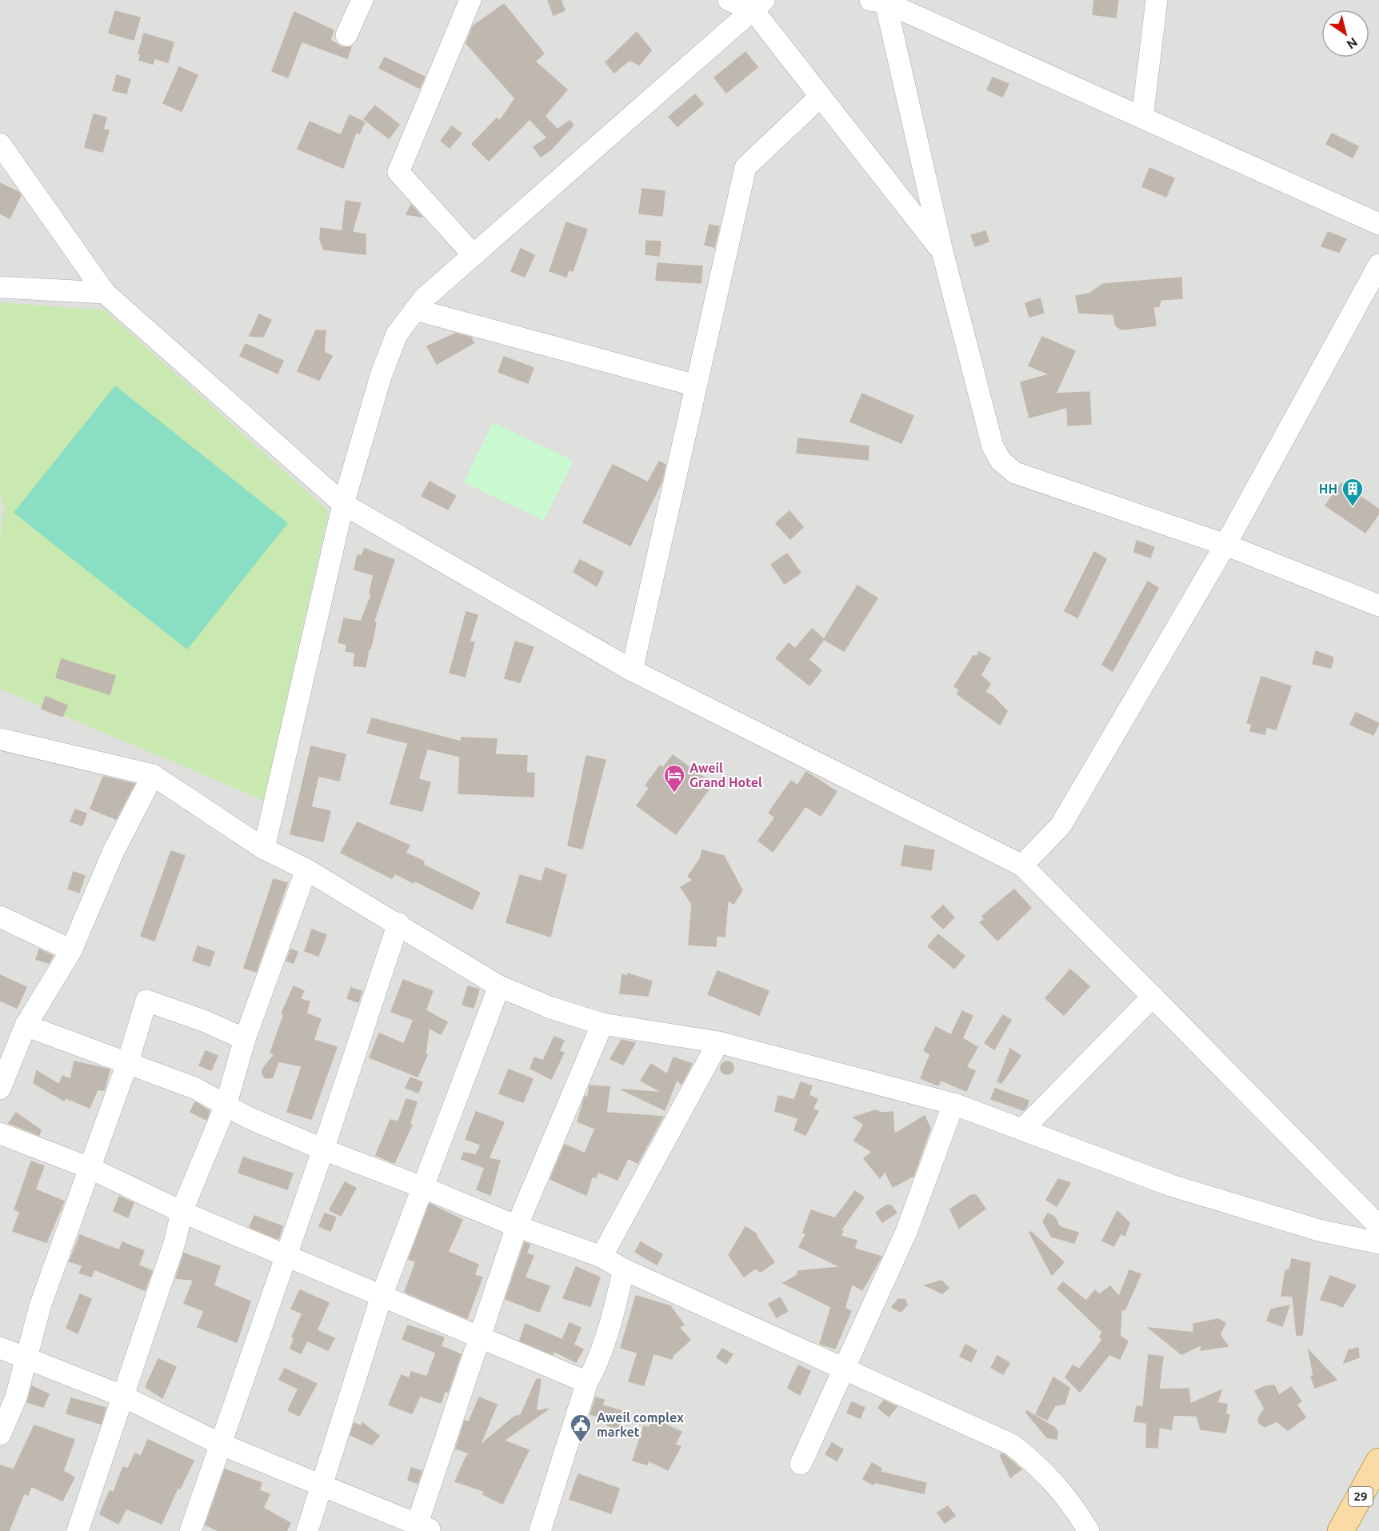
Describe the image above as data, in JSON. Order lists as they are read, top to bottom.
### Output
{
  "streets": {
    "main road": ["29"]
  },
  "places": {
    "building": ["HH"],
    "hotel": ["Aweil Grand Hotel"],
    "public building": ["Aweil complex market"]
  },
  "north": "bottom right"
}
